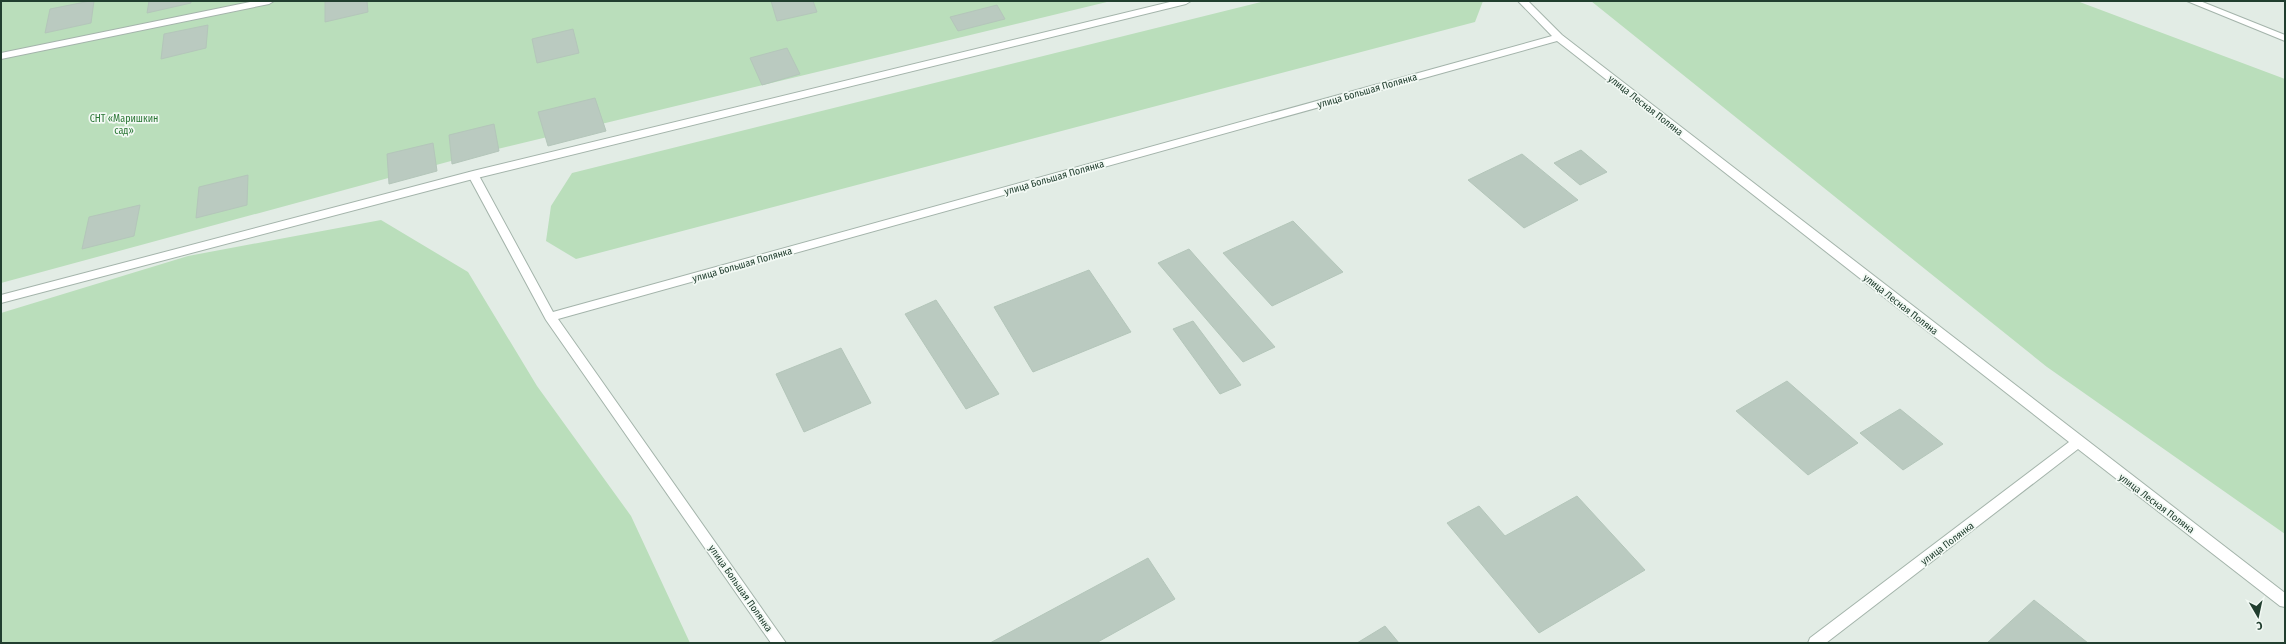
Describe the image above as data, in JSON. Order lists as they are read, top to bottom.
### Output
{
  "streets": {
    "street": ["улица Большая Полянка", "улица Лесная Поляна", "улица Полянка"]
  },
  "crossings": [
    ["улица Большая Полянка", "улица Лесная Поляна"],
    ["улица Лесная Поляна", "улица Полянка"]
  ],
  "parks": ["СНТ «Маришкин сад»"],
  "north": "bottom"
}
